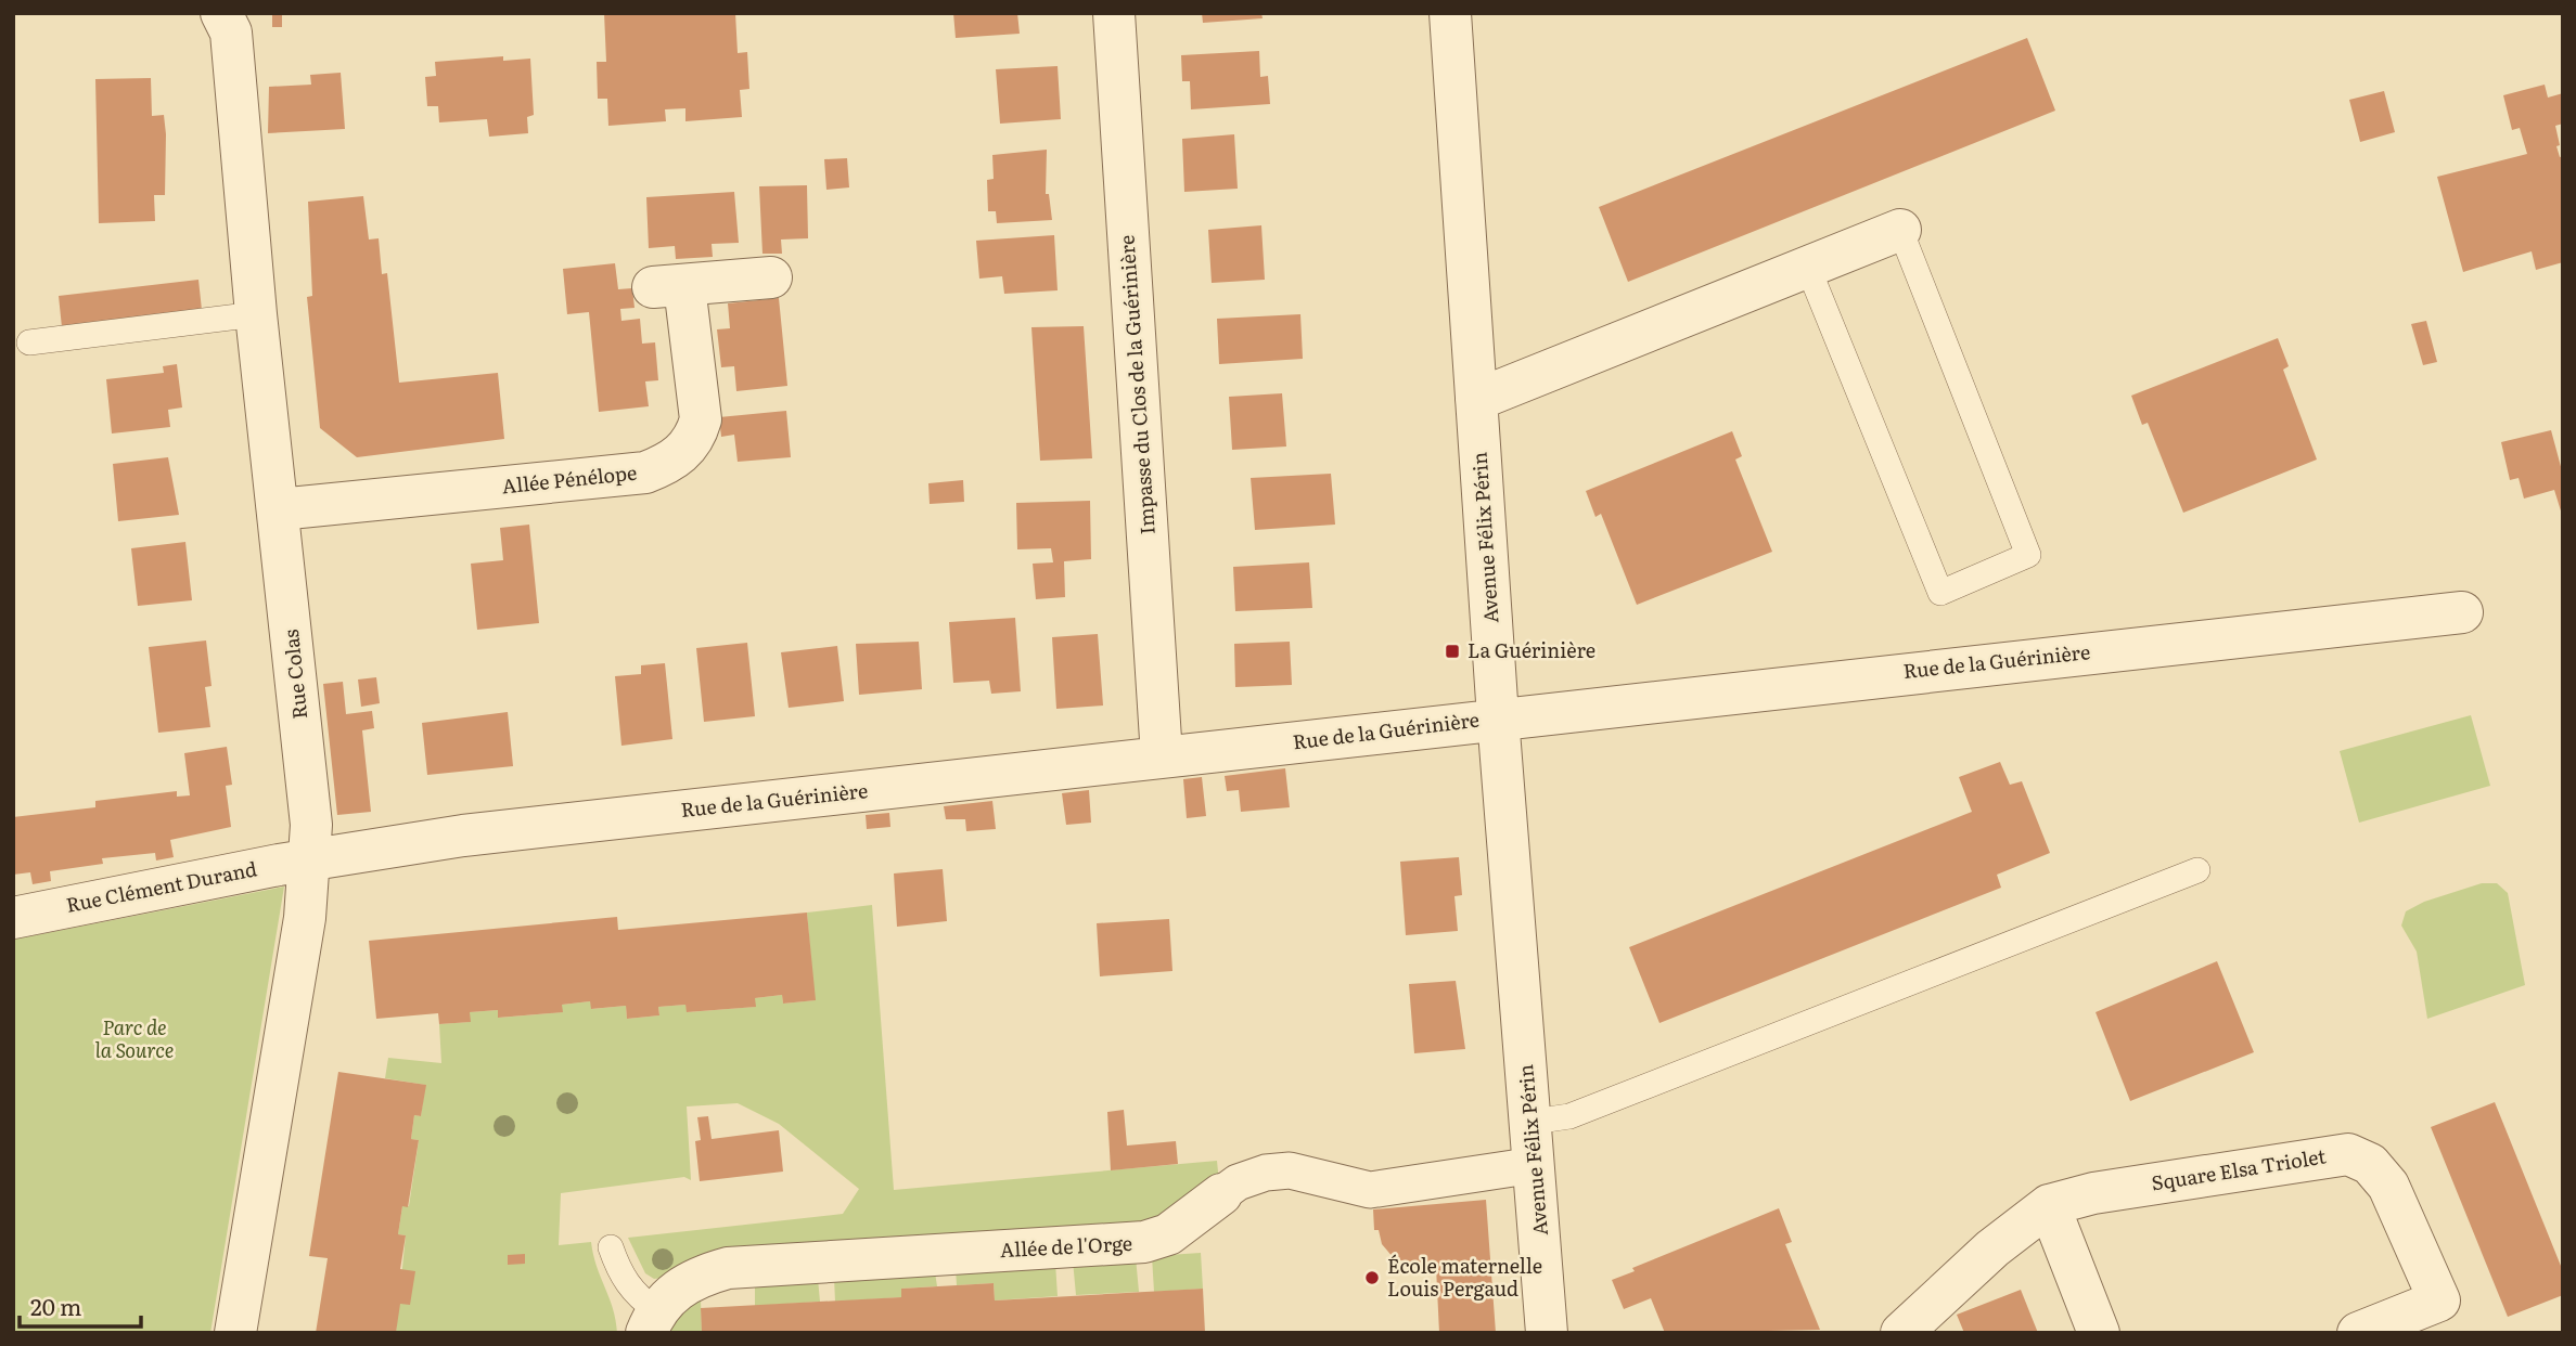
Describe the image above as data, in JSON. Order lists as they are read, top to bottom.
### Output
{
  "streets": {
    "street": [
      "Impasse du Clos de la Guérinière",
      "Allée Pénélope",
      "Avenue Félix Périn",
      "Rue de la Guérinière",
      "Rue Colas",
      "Rue Clément Durand",
      "Square Elsa Triolet",
      "Allée de l'Orge"
    ]
  },
  "crossings": [
    ["Impasse du Clos de la Guérinière", "Rue de la Guérinière"],
    ["Allée Pénélope", "Rue Colas"],
    ["Avenue Félix Périn", "Rue de la Guérinière"],
    ["Avenue Félix Périn", "Allée de l'Orge"],
    ["Rue de la Guérinière", "Rue Colas"],
    ["Rue de la Guérinière", "Rue Clément Durand"],
    ["Rue Colas", "Rue Clément Durand"]
  ],
  "parks": ["Parc de la Source"],
  "places": {
    "transit": ["La Guérinière"],
    "other": ["École maternelle Louis Pergaud"]
  },
  "scale_bar": "20 m"
}
